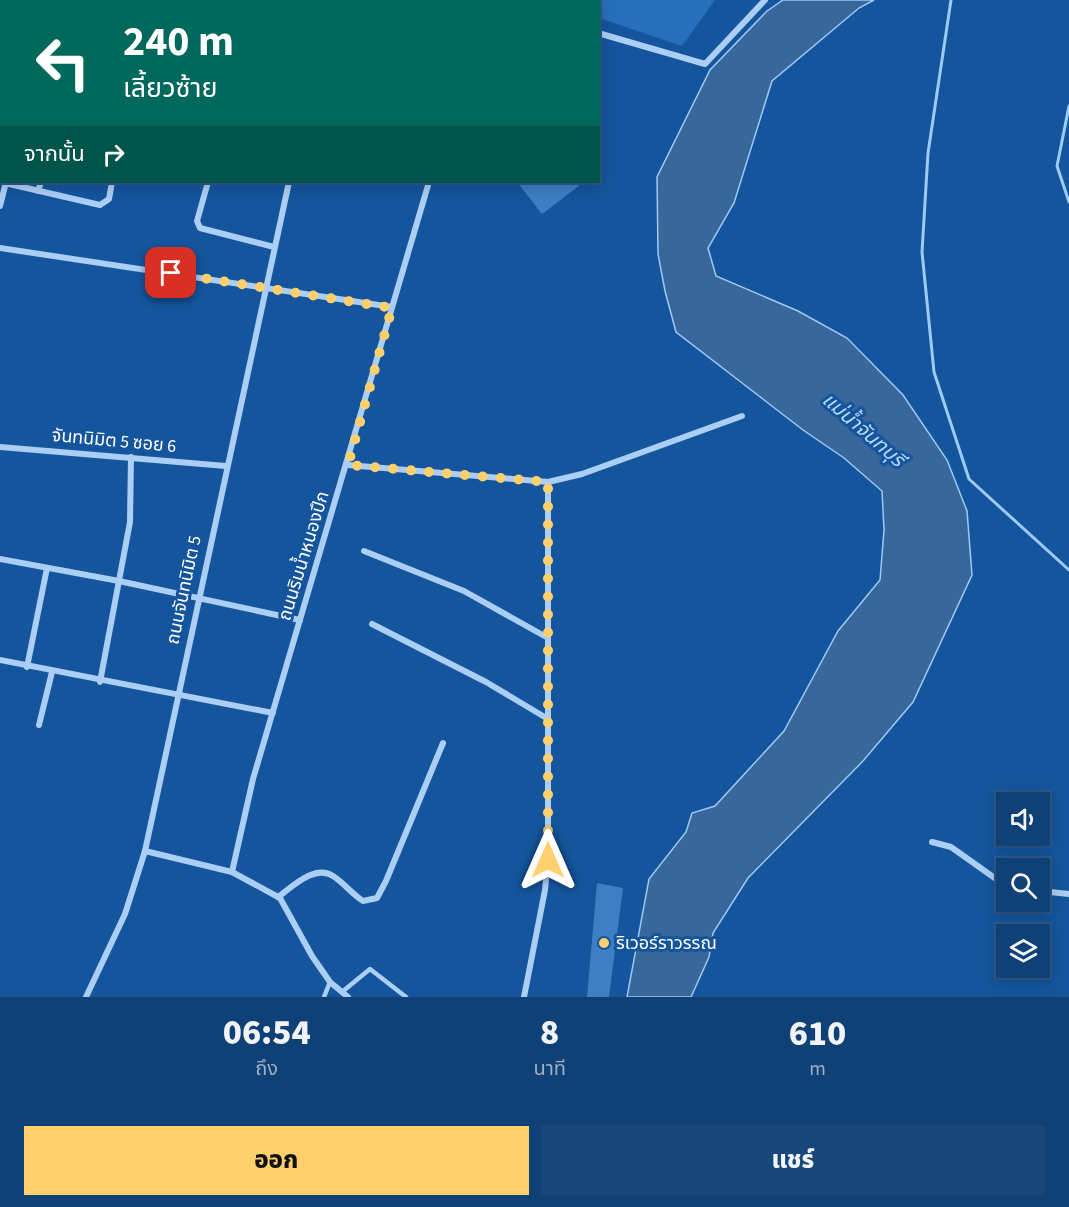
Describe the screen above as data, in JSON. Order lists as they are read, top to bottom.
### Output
{
  "streets": {
    "street": ["จันทนิมิต 5 ซอย 6", "ถนนริมน้ำหนองปึก", "ถนนจันทนิมิต 5"]
  },
  "crossings": [
    ["จันทนิมิต 5 ซอย 6", "ถนนจันทนิมิต 5"]
  ],
  "water": ["แม่น้ำจันทบุรี"],
  "places": ["ริเวอร์ราวรรณ"],
  "page": {
    "turn": ["240 m", "เลี้ยวซ้าย"],
    "then": "จากนั้น",
    "eta": [
      "06:54",
      "ถึง",
      "8",
      "นาที",
      "610",
      "m"
    ],
    "buttons": ["ออก", "แชร์"]
  }
}
